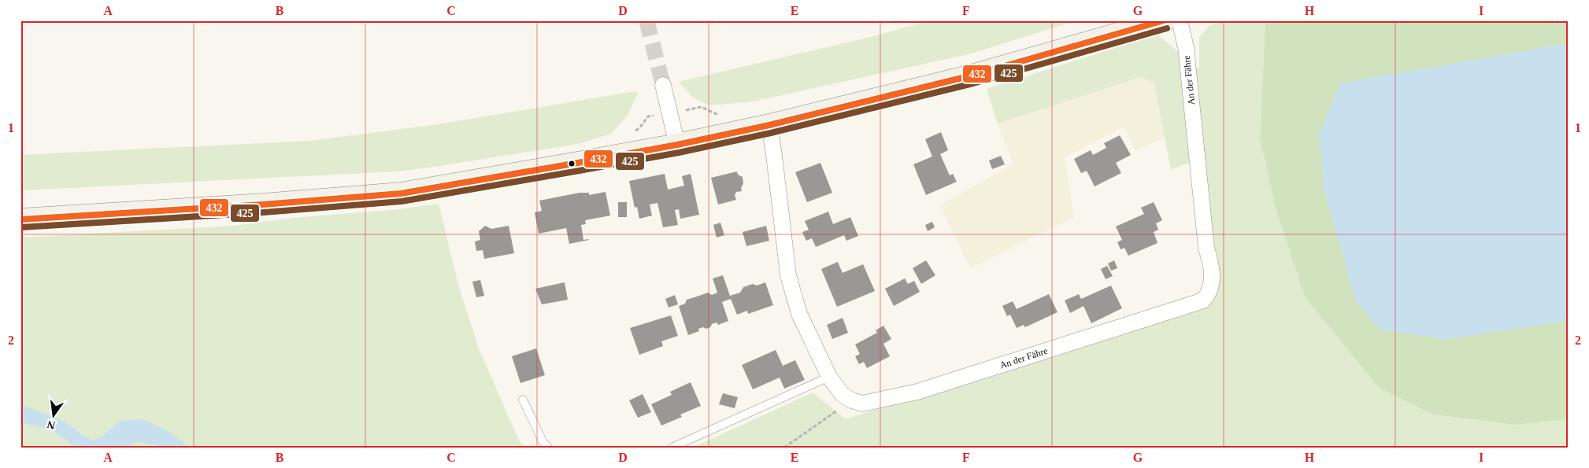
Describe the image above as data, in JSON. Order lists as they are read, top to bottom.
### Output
{
  "streets": {
    "street": ["An der Fähre"]
  },
  "lines": ["transit line 432", "transit line 425"],
  "north": "bottom",
  "grid": {
    "columns": [
      "A",
      "B",
      "C",
      "D",
      "E",
      "F",
      "G",
      "H",
      "I"
    ],
    "rows": ["1", "2"]
  }
}
